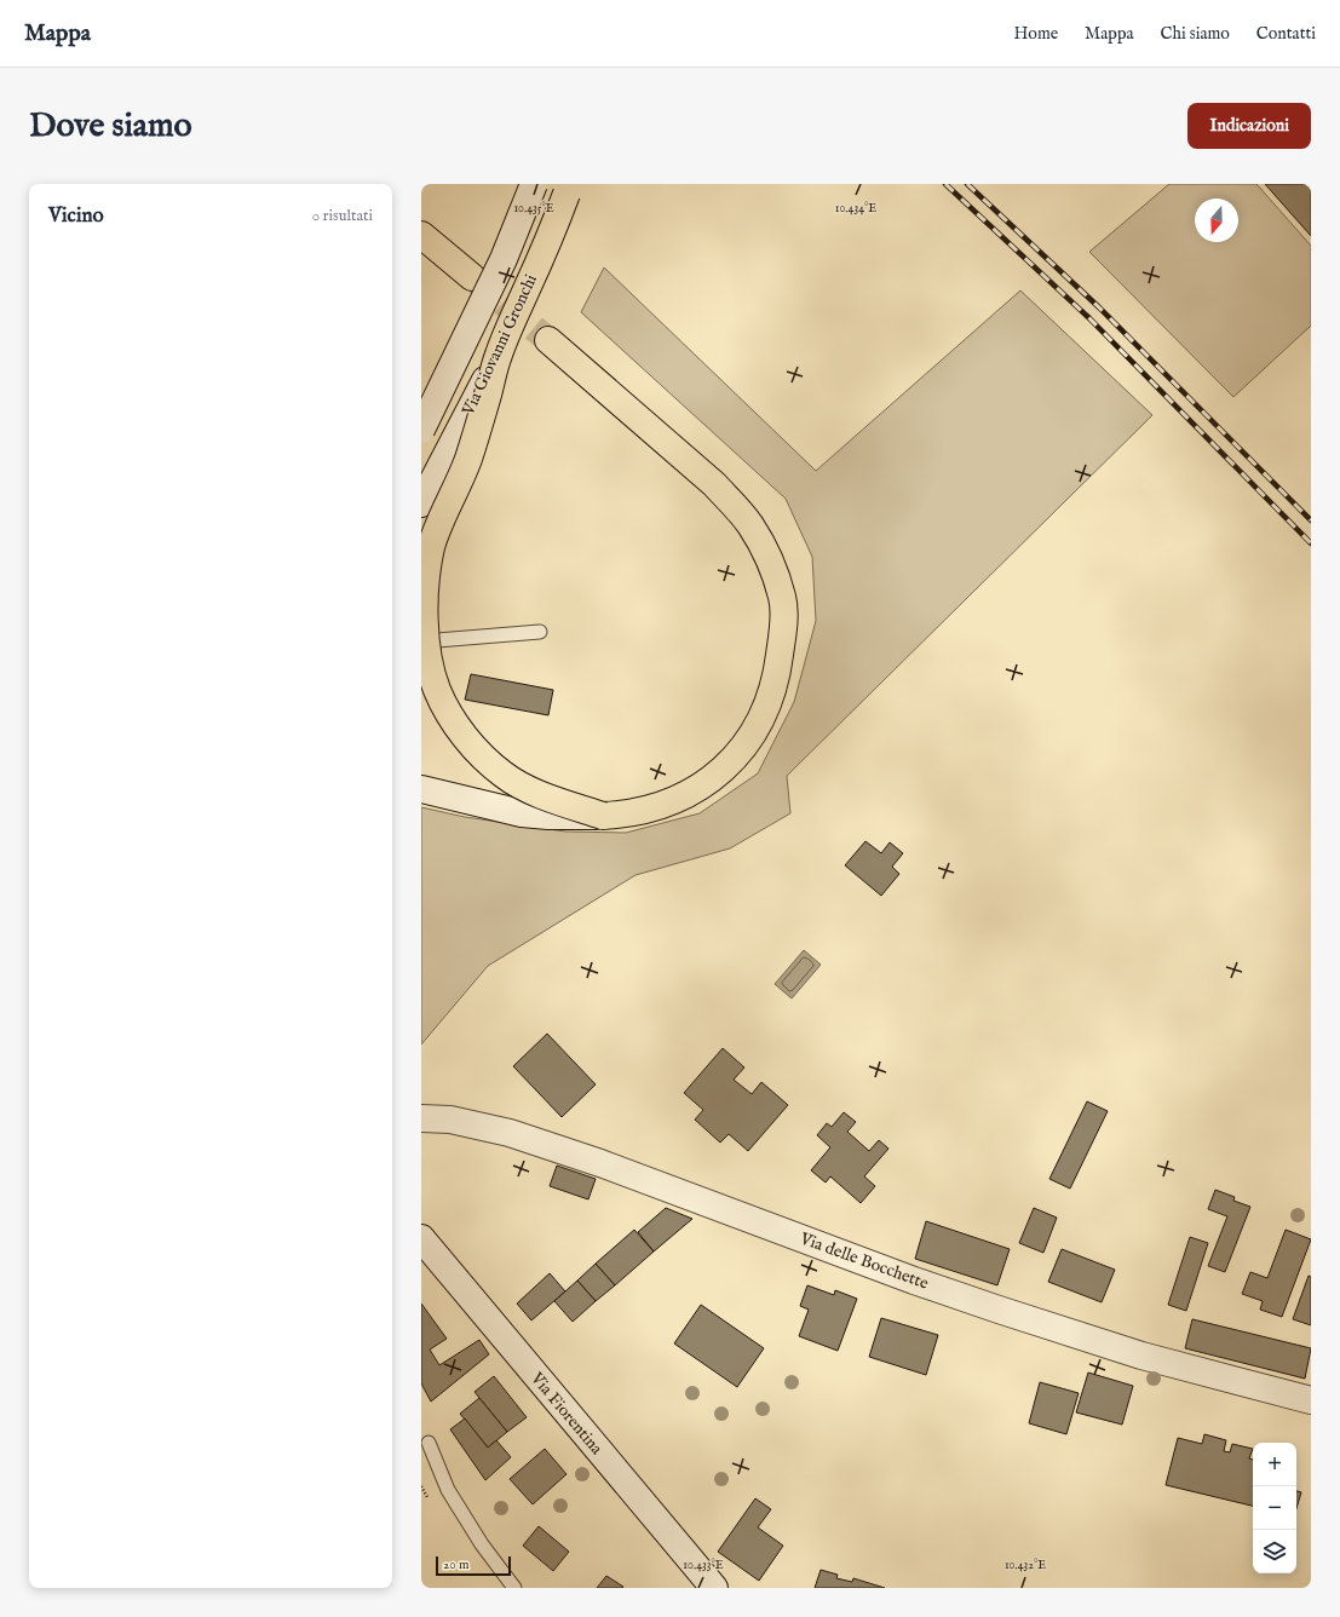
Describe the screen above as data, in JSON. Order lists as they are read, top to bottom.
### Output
{
  "streets": {
    "main road": ["Via Giovanni Gronchi", "Via delle Bocchette", "Via Fiorentina"]
  },
  "scale_bar": "20 m",
  "north": "bottom",
  "page": {
    "header": "Mappa",
    "nav": [
      "Home",
      "Mappa",
      "Chi siamo",
      "Contatti"
    ],
    "buttons": "Indicazioni",
    "title": "Dove siamo",
    "heading": ["Vicino", "0 risultati"],
    "map_buttons": ["+", "−"],
    "scale": "20 m"
  },
  "coordinates": [
    "10.434°E",
    "10.435°E",
    "10.433°E",
    "10.432°E"
  ]
}
